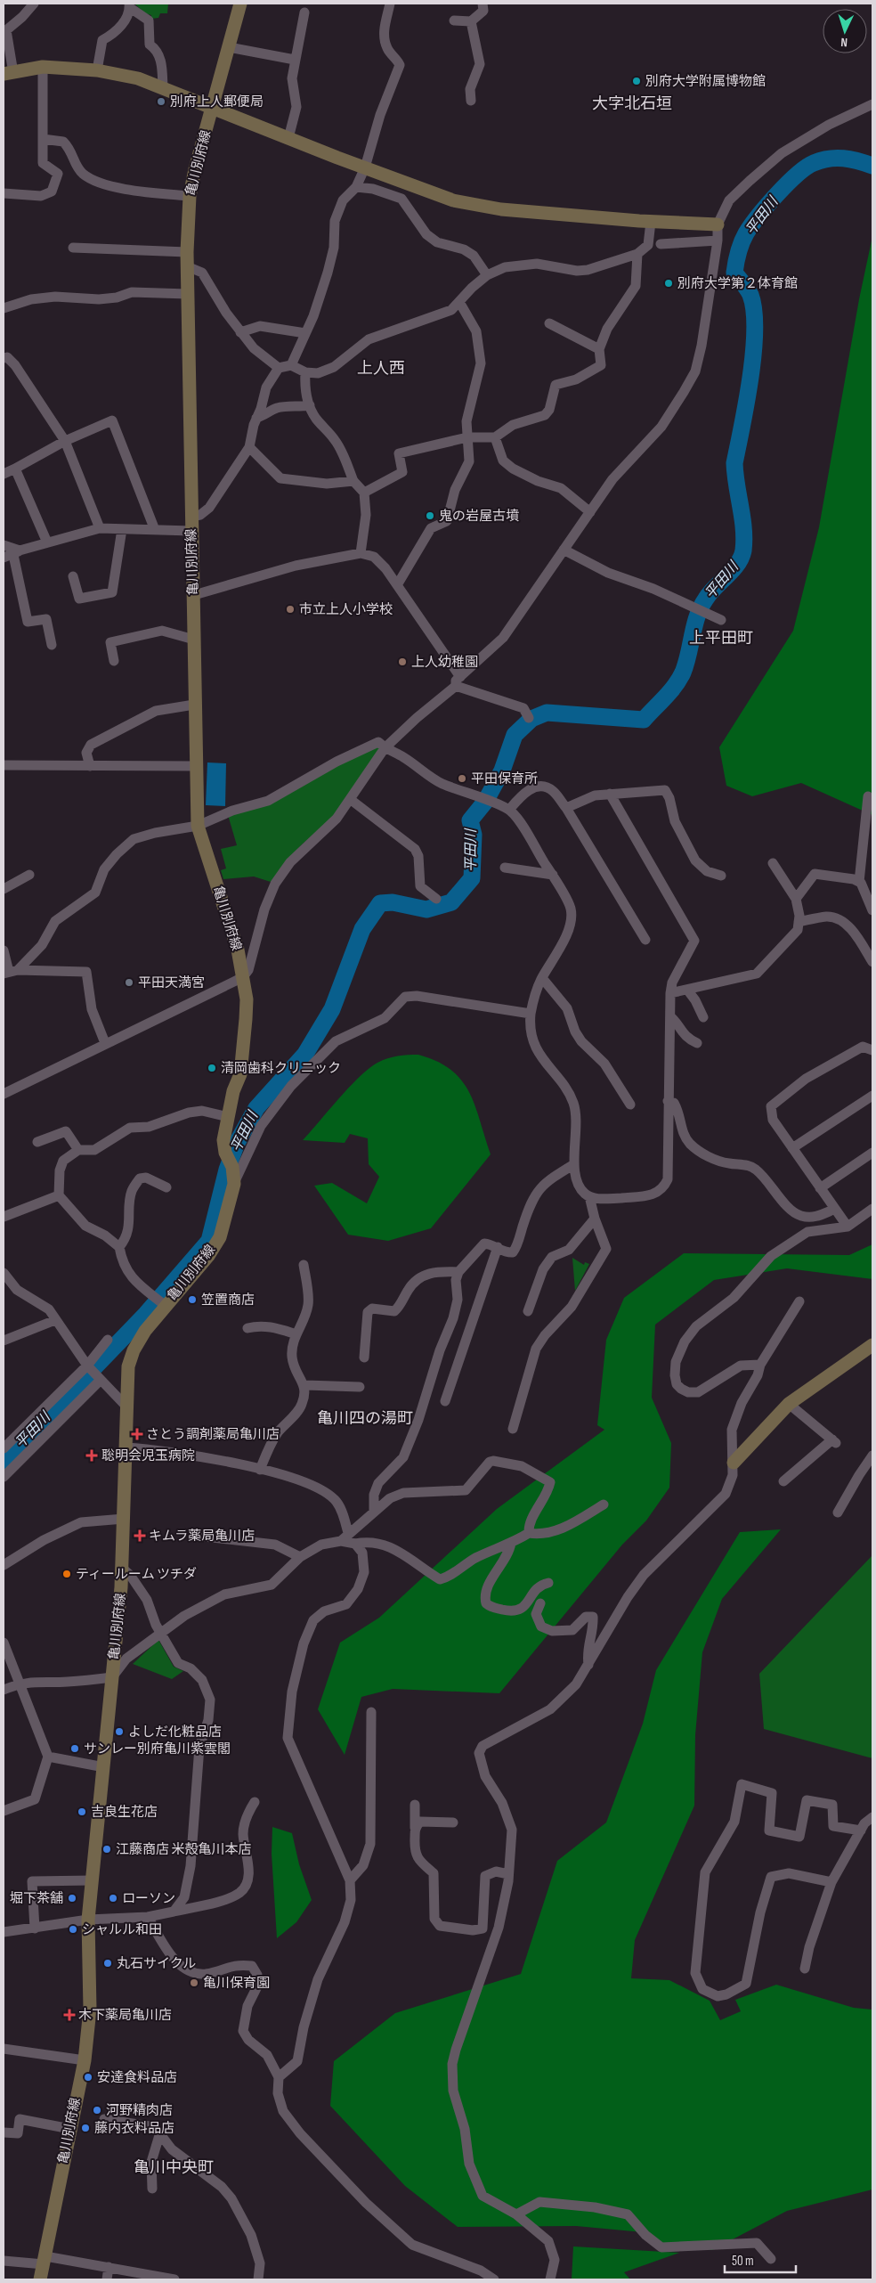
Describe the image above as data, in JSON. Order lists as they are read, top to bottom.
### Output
{
  "streets": {
    "main road": ["亀川別府線"]
  },
  "districts": [
    "大字北石垣",
    "上人西",
    "上平田町",
    "亀川四の湯町",
    "亀川中央町"
  ],
  "water": ["平田川"],
  "places": {
    "other": [
      "別府大学附属博物館",
      "別府上人郵便局",
      "別府大学第２体育館",
      "鬼の岩屋古墳",
      "市立上人小学校",
      "上人幼稚園",
      "平田保育所",
      "平田天満宮",
      "清岡歯科クリニック",
      "笠置商店",
      "ティールーム ツチダ",
      "よしだ化粧品店",
      "サンレー別府亀川紫雲閣",
      "吉良生花店",
      "江藤商店 米殻亀川本店",
      "堀下茶舗",
      "ローソン",
      "シャルル和田",
      "丸石サイクル",
      "亀川保育園",
      "安達食料品店",
      "河野精肉店",
      "藤内衣料品店"
    ],
    "health": [
      "さとう調剤薬局亀川店",
      "聡明会児玉病院",
      "キムラ薬局亀川店",
      "木下薬局亀川店"
    ]
  },
  "scale_bar": "50 m",
  "north": "bottom"
}
